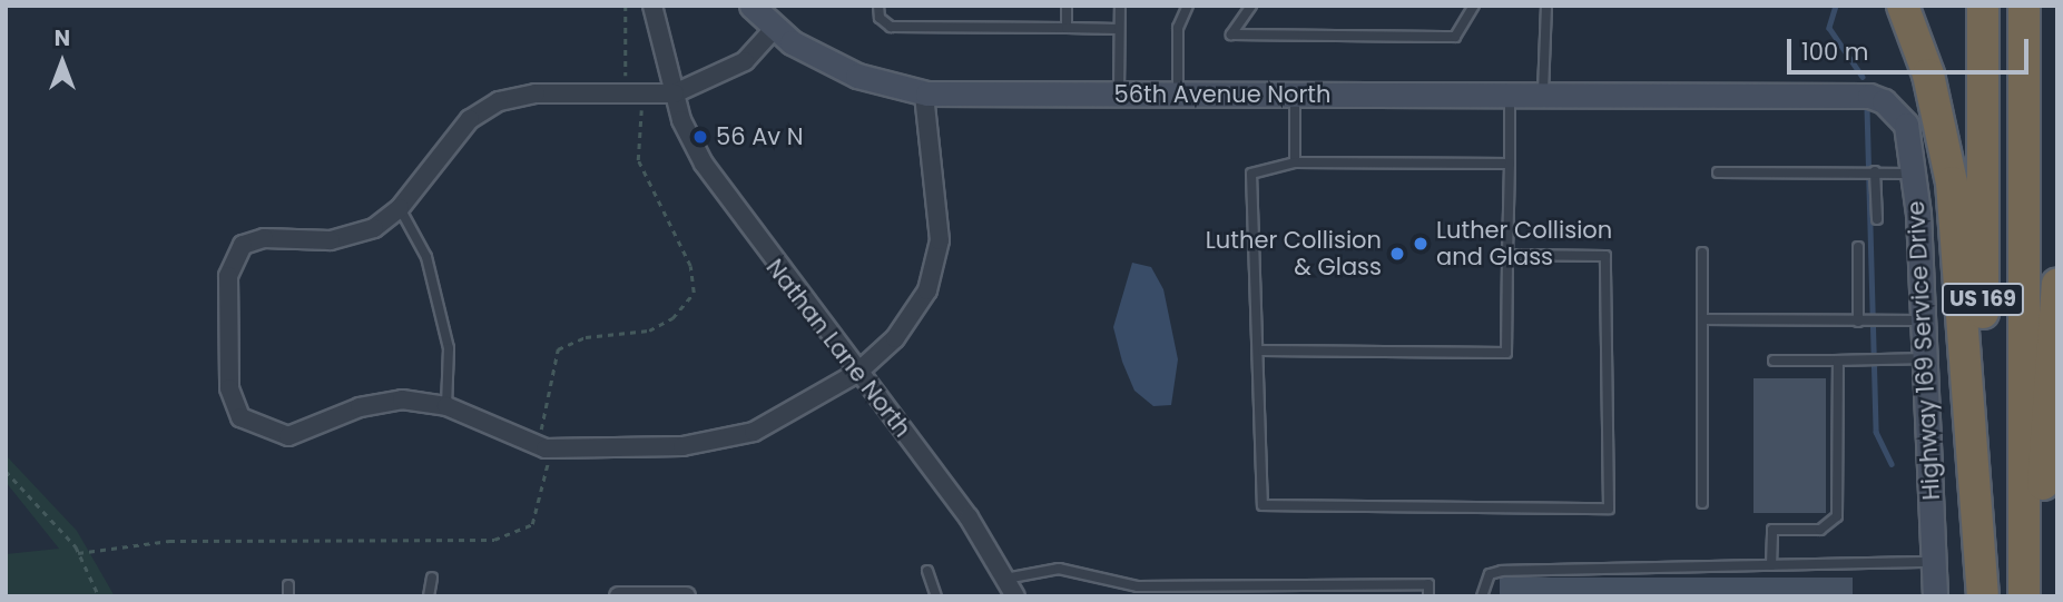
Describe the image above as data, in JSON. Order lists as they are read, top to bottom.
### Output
{
  "streets": {
    "highway": ["US 169"],
    "street": ["56th Avenue North", "Nathan Lane North", "Highway 169 Service Drive"]
  },
  "crossings": [
    ["56th Avenue North", "Highway 169 Service Drive"]
  ],
  "places": ["56 Av N", "Luther Collision and Glass", "Luther Collision & Glass"],
  "scale_bar": "100 m",
  "north": "top"
}
